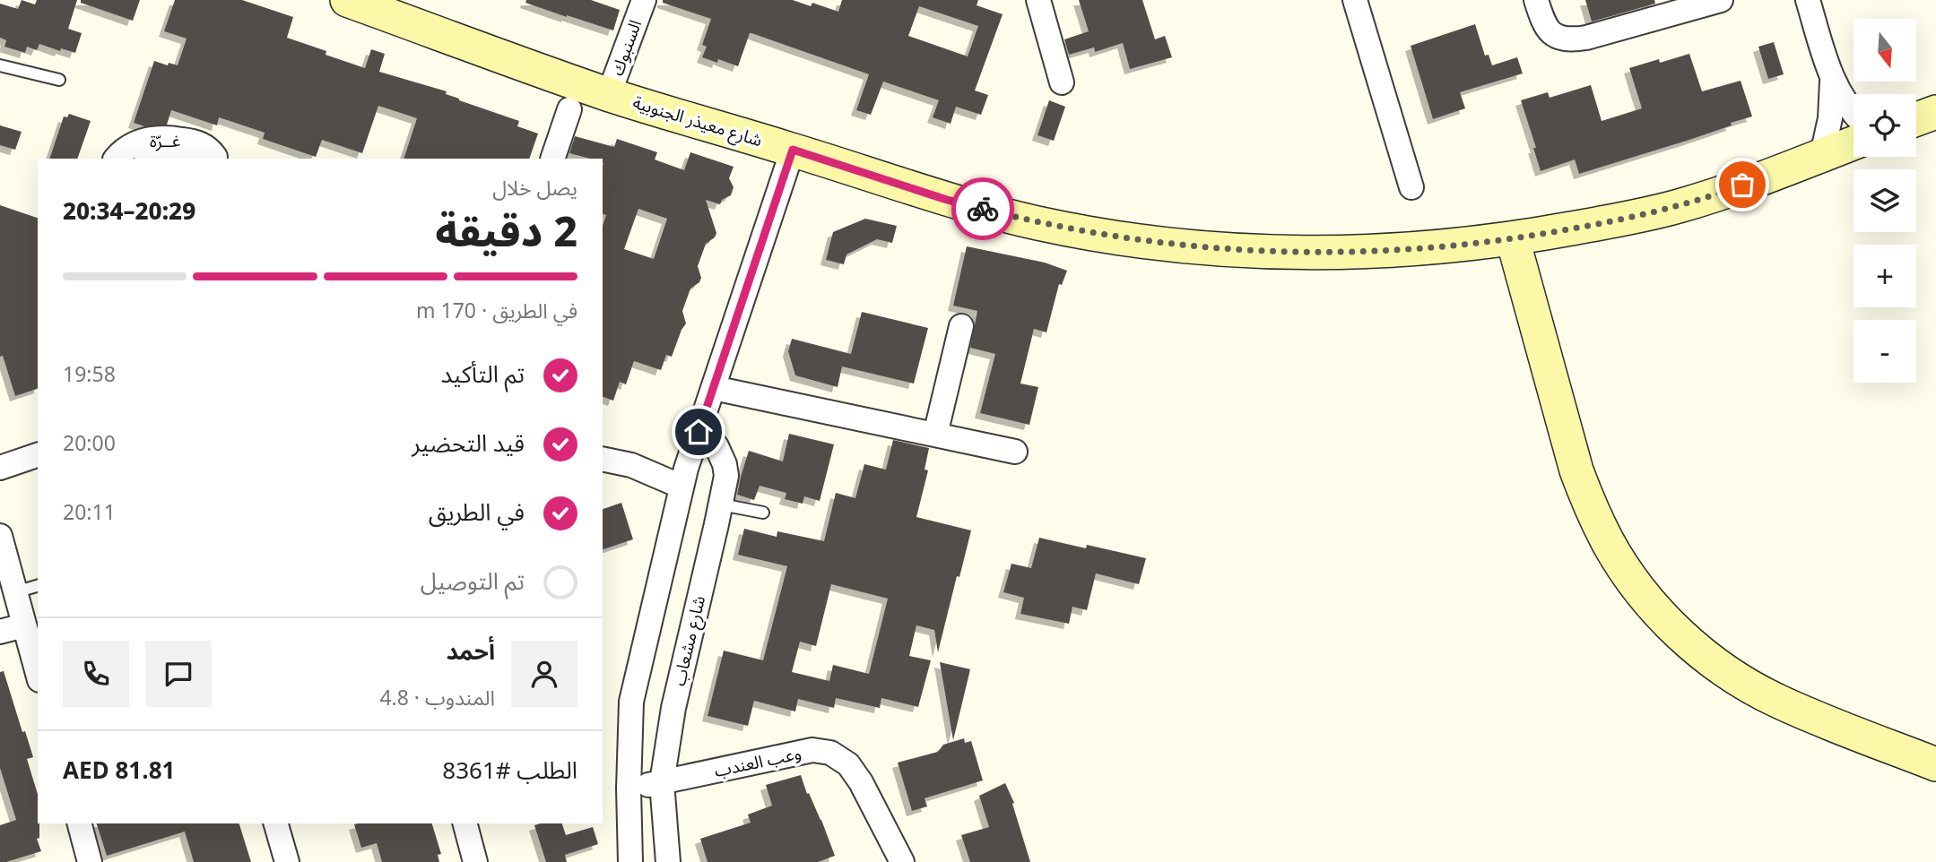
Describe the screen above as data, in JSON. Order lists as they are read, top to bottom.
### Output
{
  "streets": {
    "street": [
      "السنبوك",
      "شارع معيذر الجنوبية",
      "غــرّة",
      "شارع مشعاب",
      "وعب العندب"
    ]
  },
  "crossings": [
    ["السنبوك", "شارع معيذر الجنوبية"],
    ["شارع مشعاب", "وعب العندب"]
  ],
  "north": "bottom",
  "page": {
    "map_buttons": ["+", "−"],
    "heading": ["2 دقيقة", "يصل خلال", "20:29–20:34"],
    "panel": [
      "أحمد",
      "المندوب · 4.8",
      "الطلب #8361",
      "AED 81.81"
    ],
    "bar": "في الطريق · 170 m",
    "list": [
      ["تم التأكيد", "19:58"],
      ["قيد التحضير", "20:00"],
      ["في الطريق", "20:11"],
      "تم التوصيل"
    ]
  }
}
